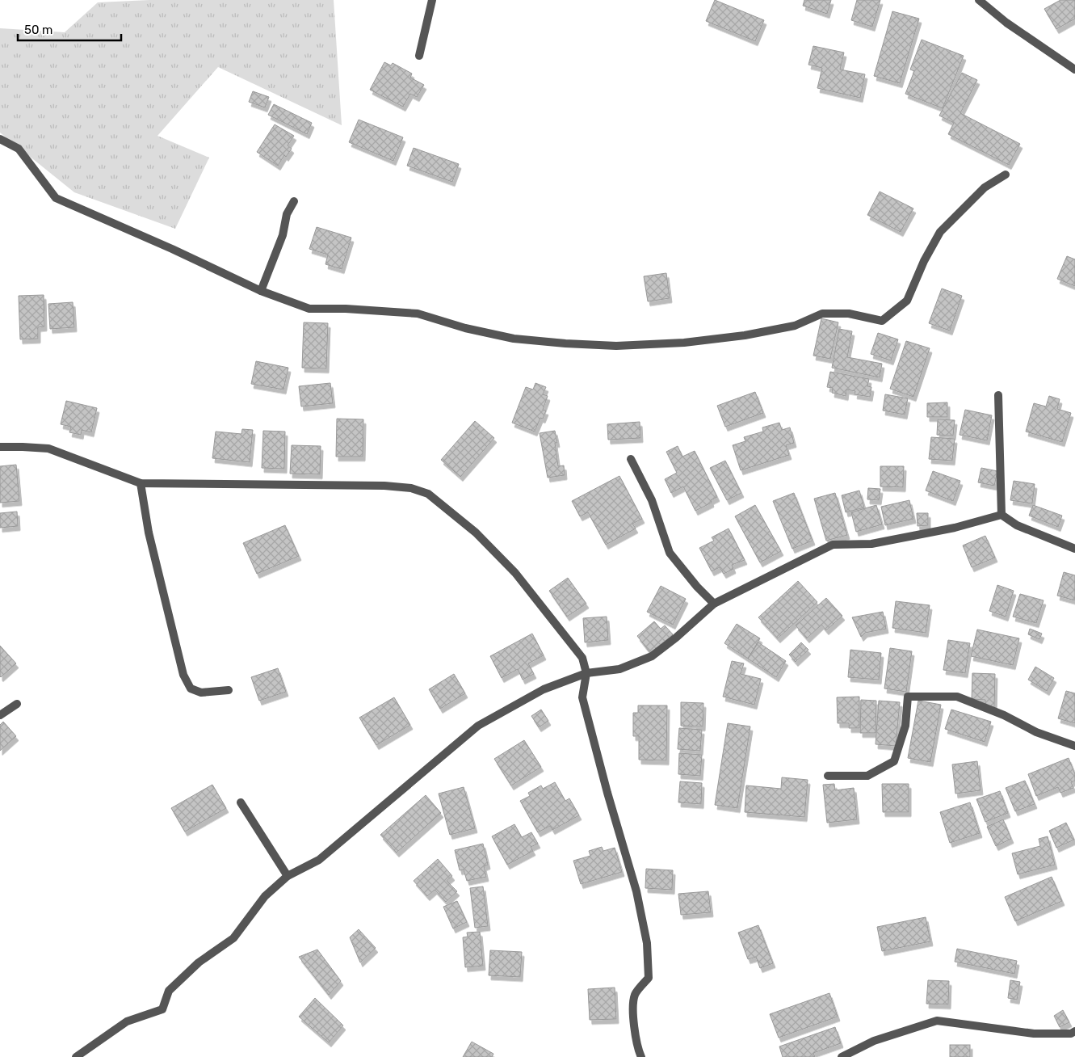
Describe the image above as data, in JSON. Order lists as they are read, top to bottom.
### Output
{
  "scale_bar": "50 m"
}
